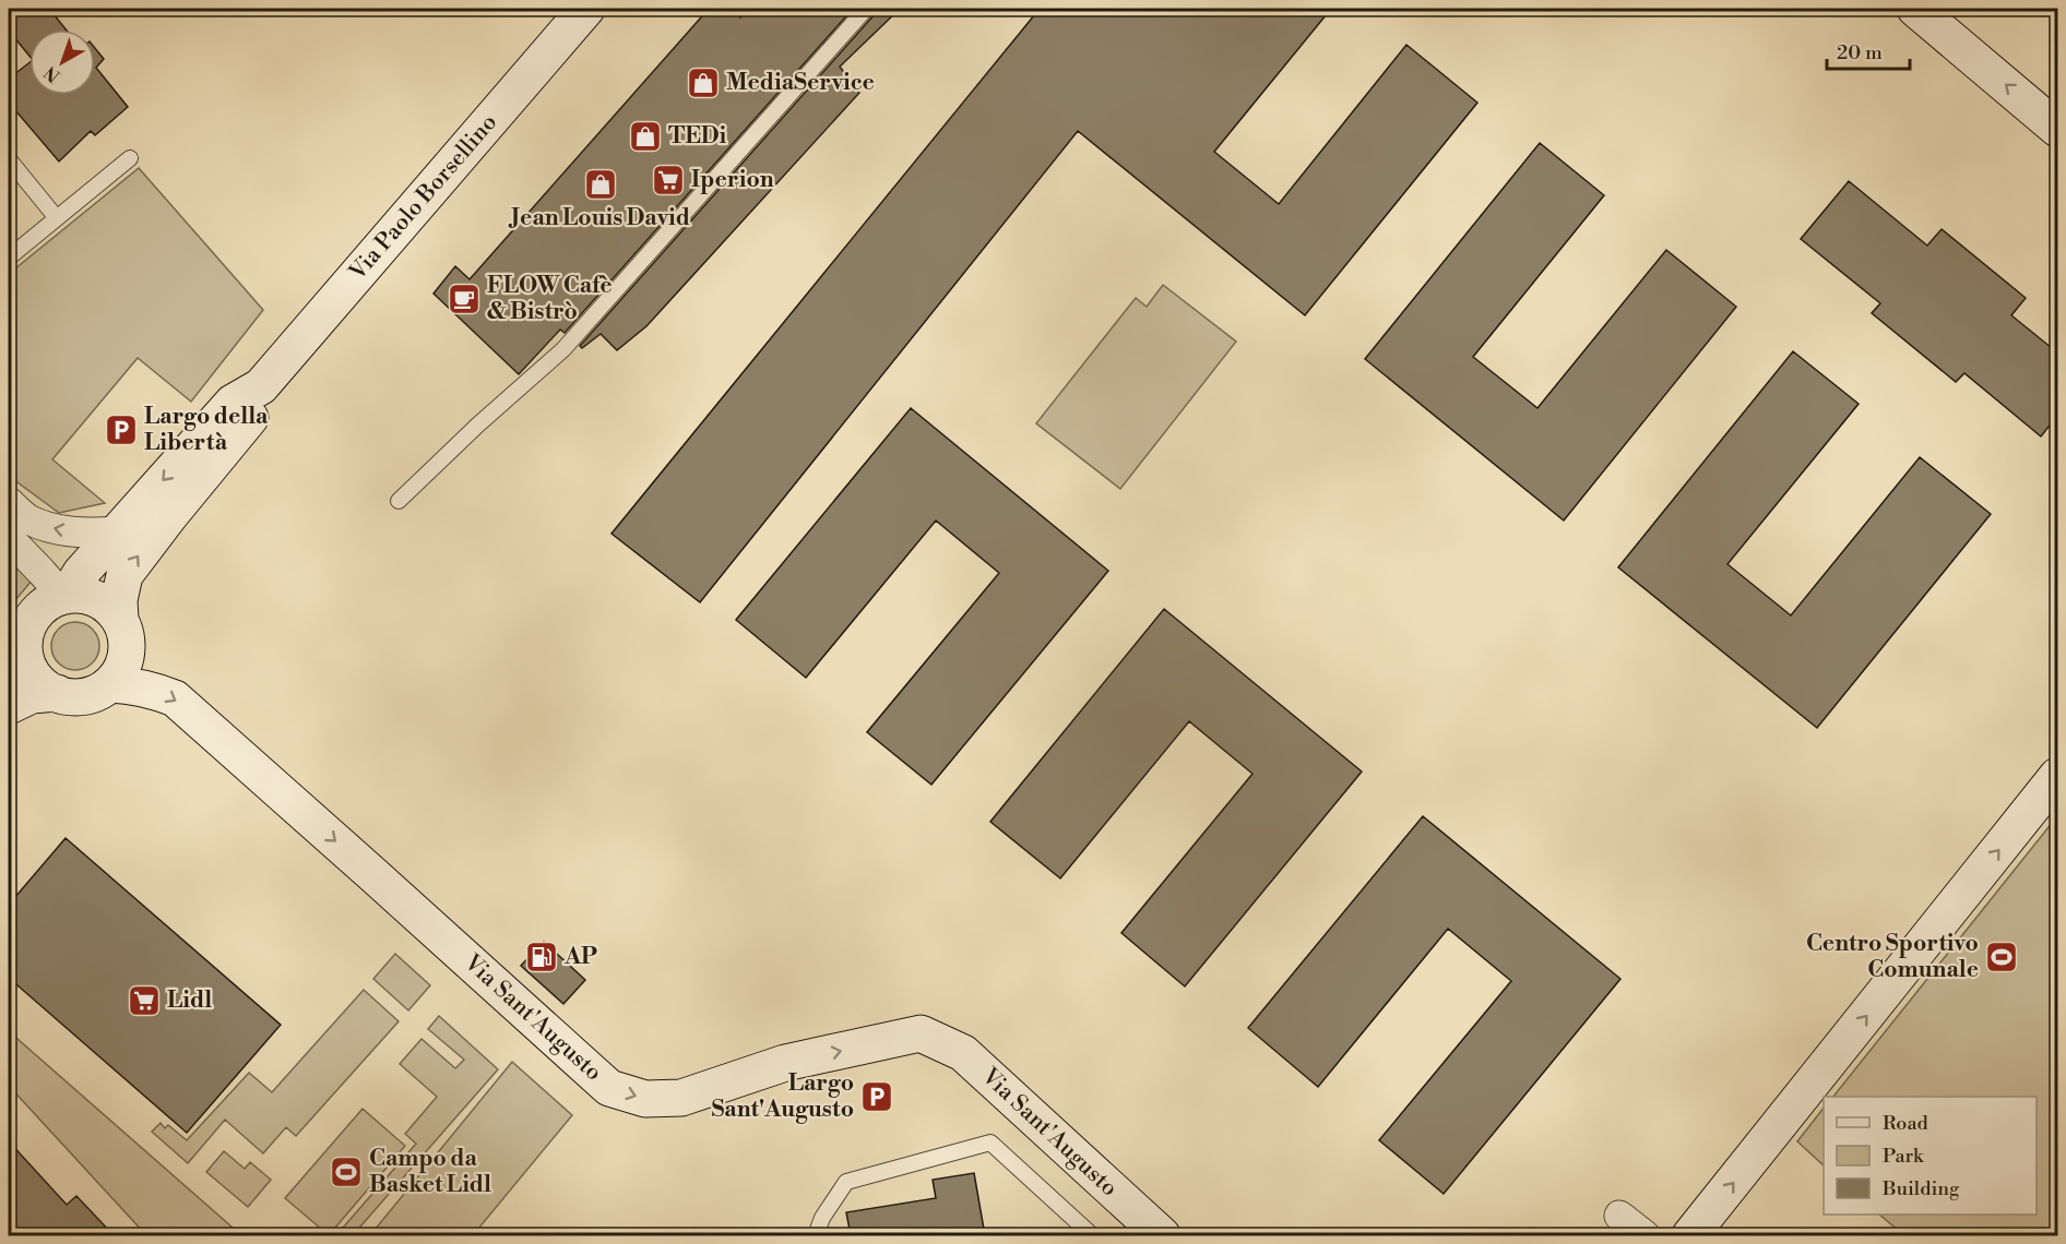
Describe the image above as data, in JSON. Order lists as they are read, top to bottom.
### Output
{
  "streets": {
    "main road": ["Via Paolo Borsellino", "Via Sant'Augusto"]
  },
  "crossings": [
    ["Via Paolo Borsellino", "Via Sant'Augusto"]
  ],
  "one_way": ["Via Sant'Augusto"],
  "places": {
    "shop": ["MediaService", "TEDi", "Jean Louis David"],
    "supermarket": ["Iperion", "Lidl"],
    "cafe": ["FLOW Cafè & Bistrò"],
    "parking": ["Largo della Libertà", "Largo Sant'Augusto"],
    "fuel station": ["AP"],
    "sports": ["Centro Sportivo Comunale", "Campo da Basket Lidl"]
  },
  "legend": ["Road", "Park", "Building"],
  "scale_bar": "20 m",
  "north": "bottom left"
}
